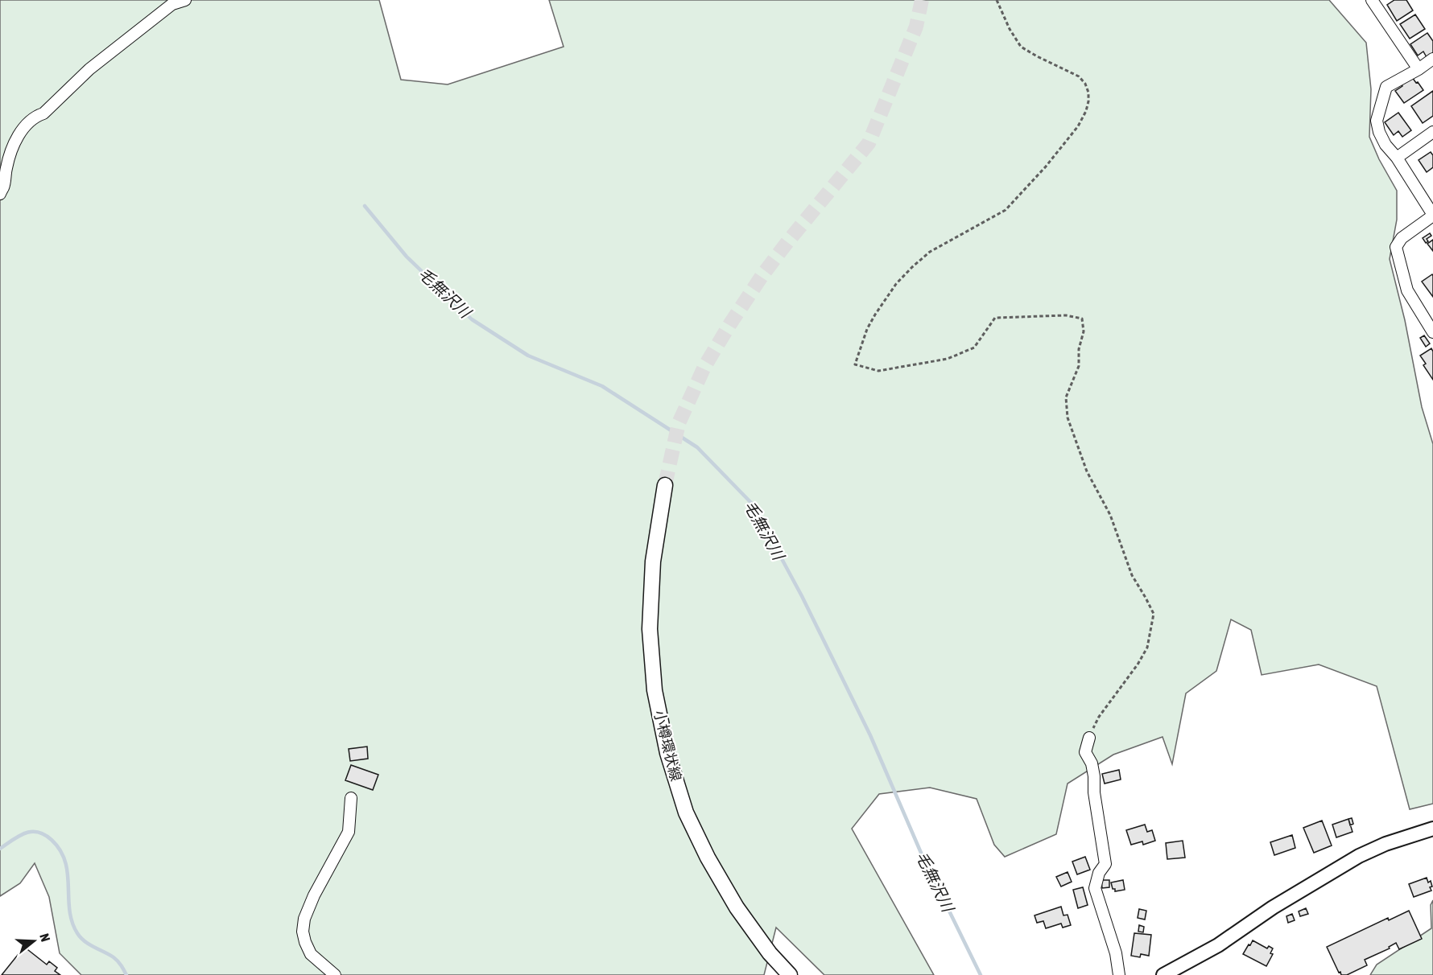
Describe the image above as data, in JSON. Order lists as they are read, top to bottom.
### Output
{
  "streets": {
    "main road": ["小樽環状線"]
  },
  "water": ["毛無沢川"],
  "north": "right"
}
